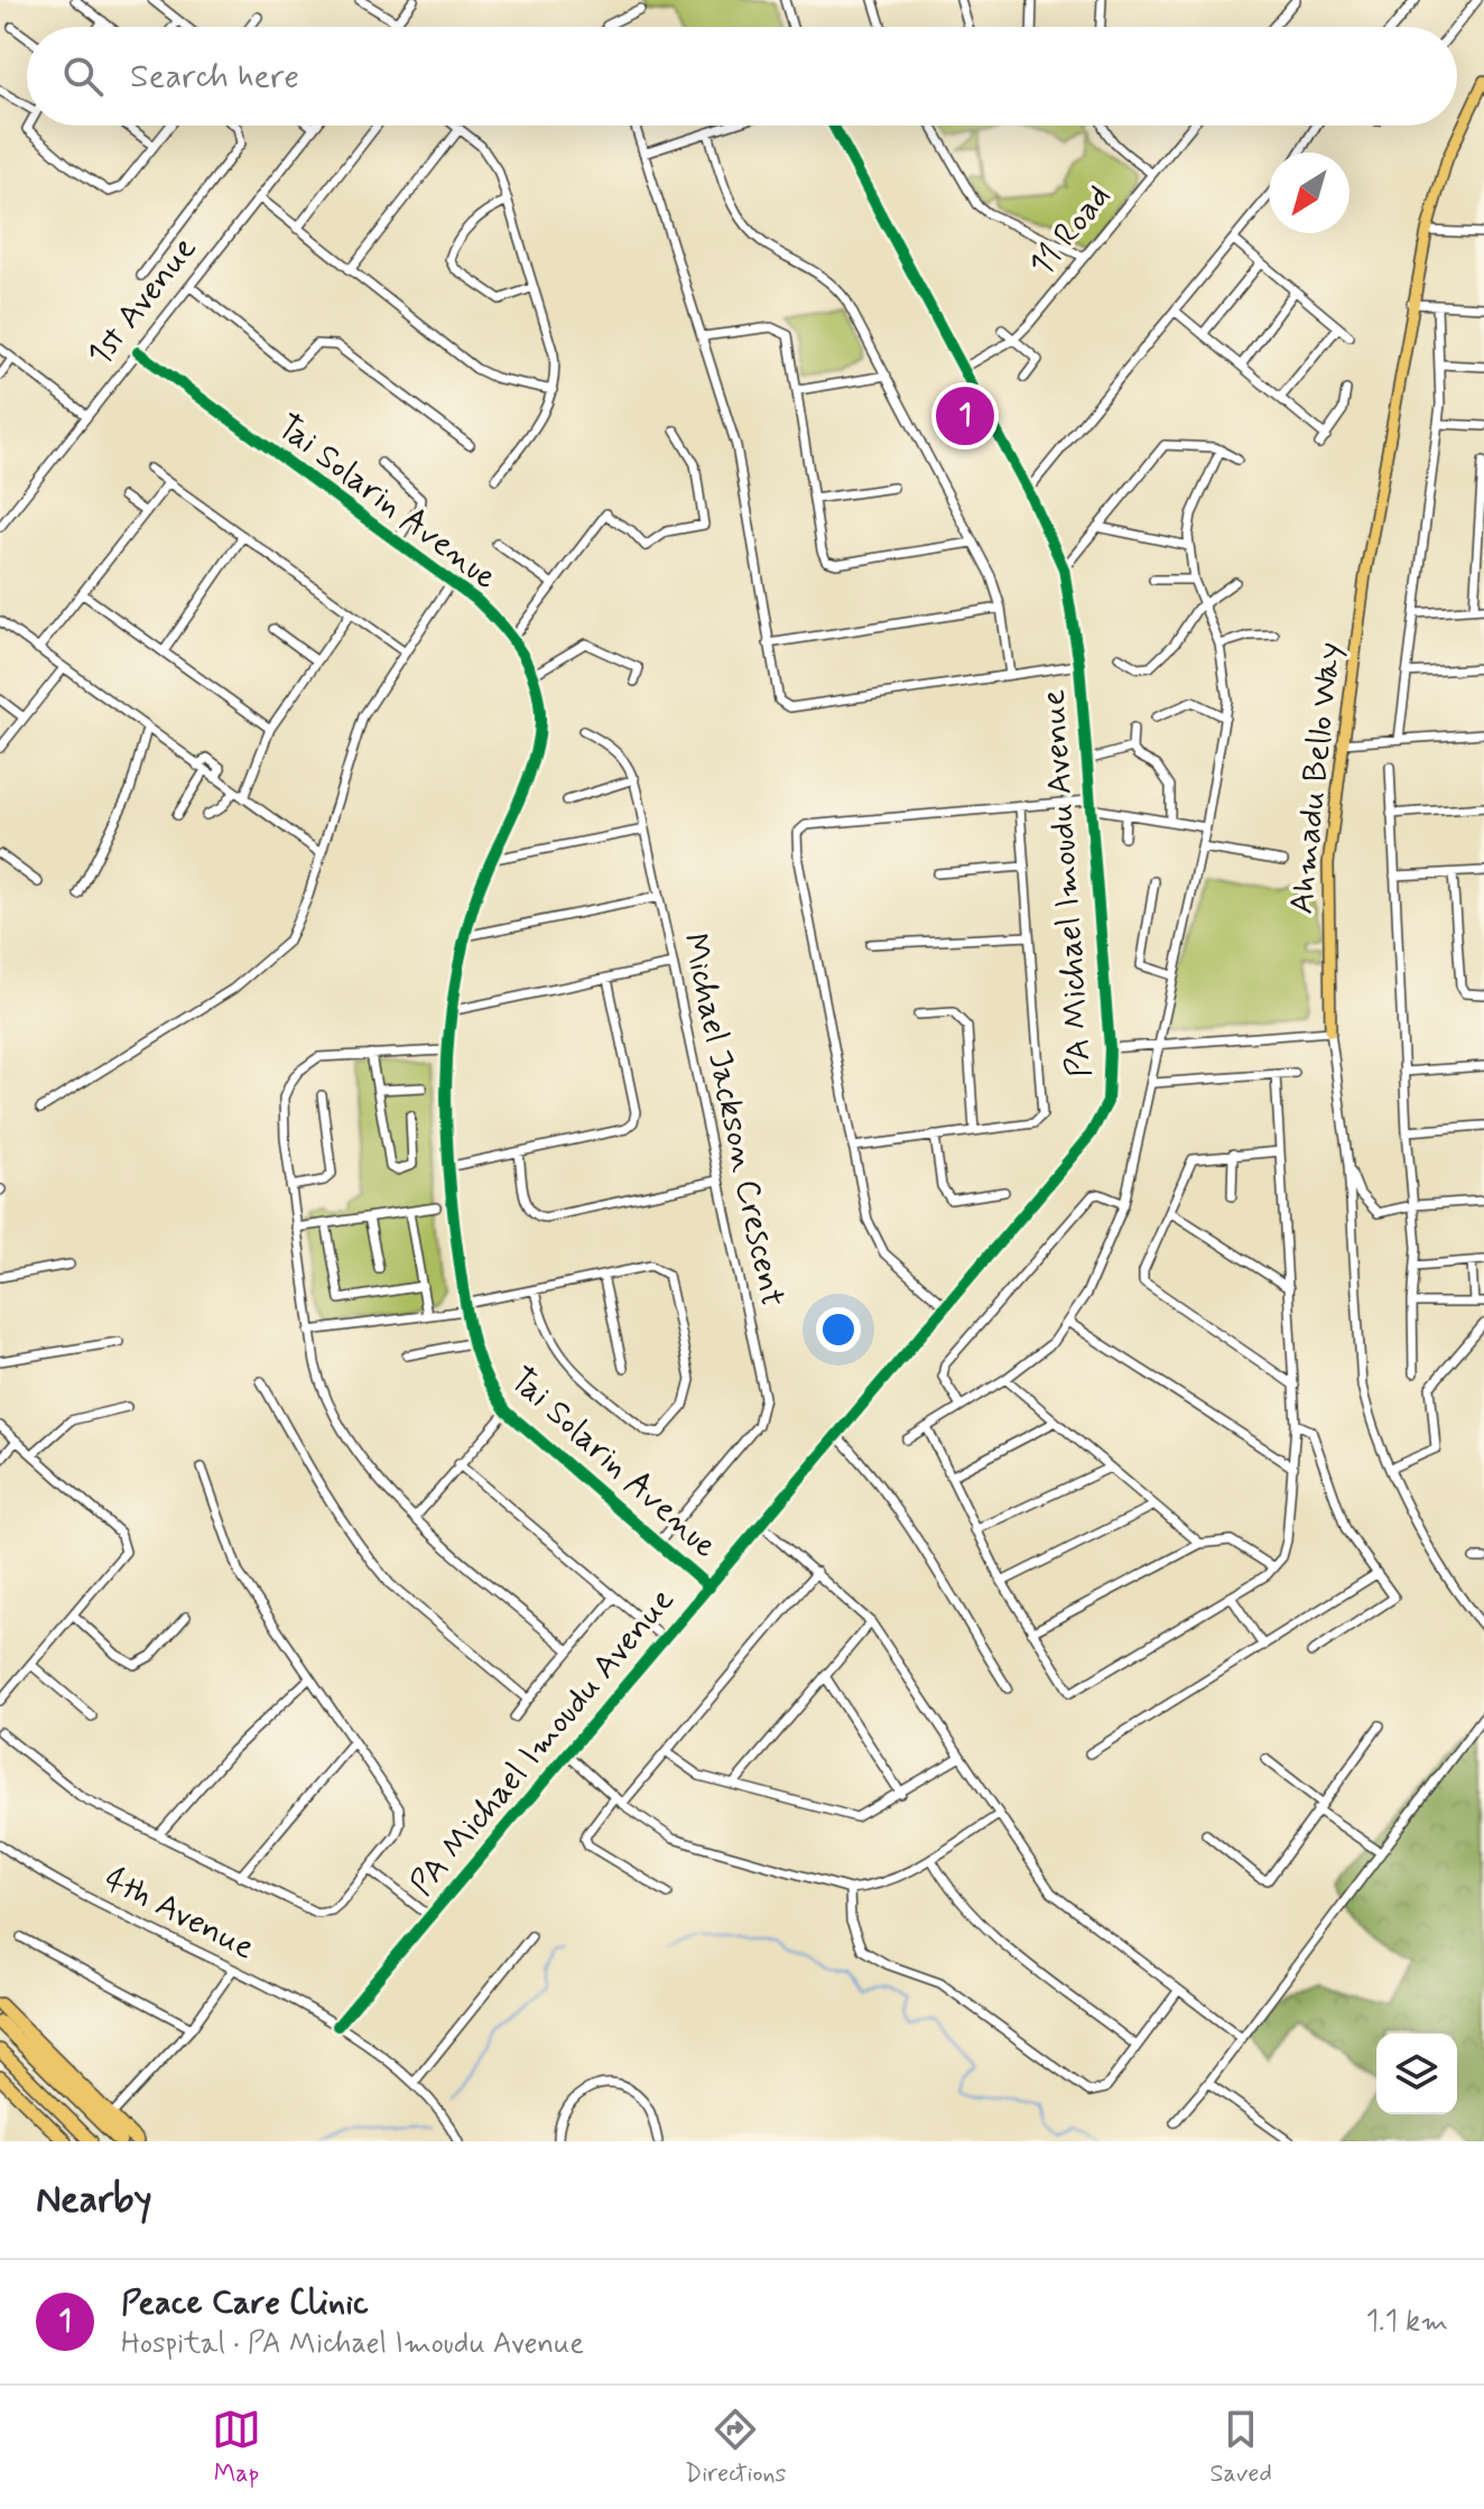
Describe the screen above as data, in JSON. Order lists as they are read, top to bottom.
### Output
{
  "streets": {
    "main road": ["Ahmadu Bello Way"],
    "street": [
      "11 Road",
      "1st Avenue",
      "Tai Solarin Avenue",
      "PA Michael Imoudu Avenue",
      "Michael Jackson Crescent",
      "4th Avenue"
    ]
  },
  "crossings": [
    ["11 Road", "PA Michael Imoudu Avenue"],
    ["1st Avenue", "Tai Solarin Avenue"],
    ["Tai Solarin Avenue", "PA Michael Imoudu Avenue"],
    ["Tai Solarin Avenue", "Michael Jackson Crescent"],
    ["PA Michael Imoudu Avenue", "4th Avenue"]
  ],
  "north": "bottom left",
  "page": {
    "search": "Search here",
    "pins": "1",
    "heading": "Nearby",
    "list": [
      {
        "mark": "1",
        "name": "Peace Care Clinic",
        "note": "Hospital · PA Michael Imoudu Avenue",
        "value": "1.1 km"
      }
    ],
    "nav": ["Map", "Directions", "Saved"]
  }
}
